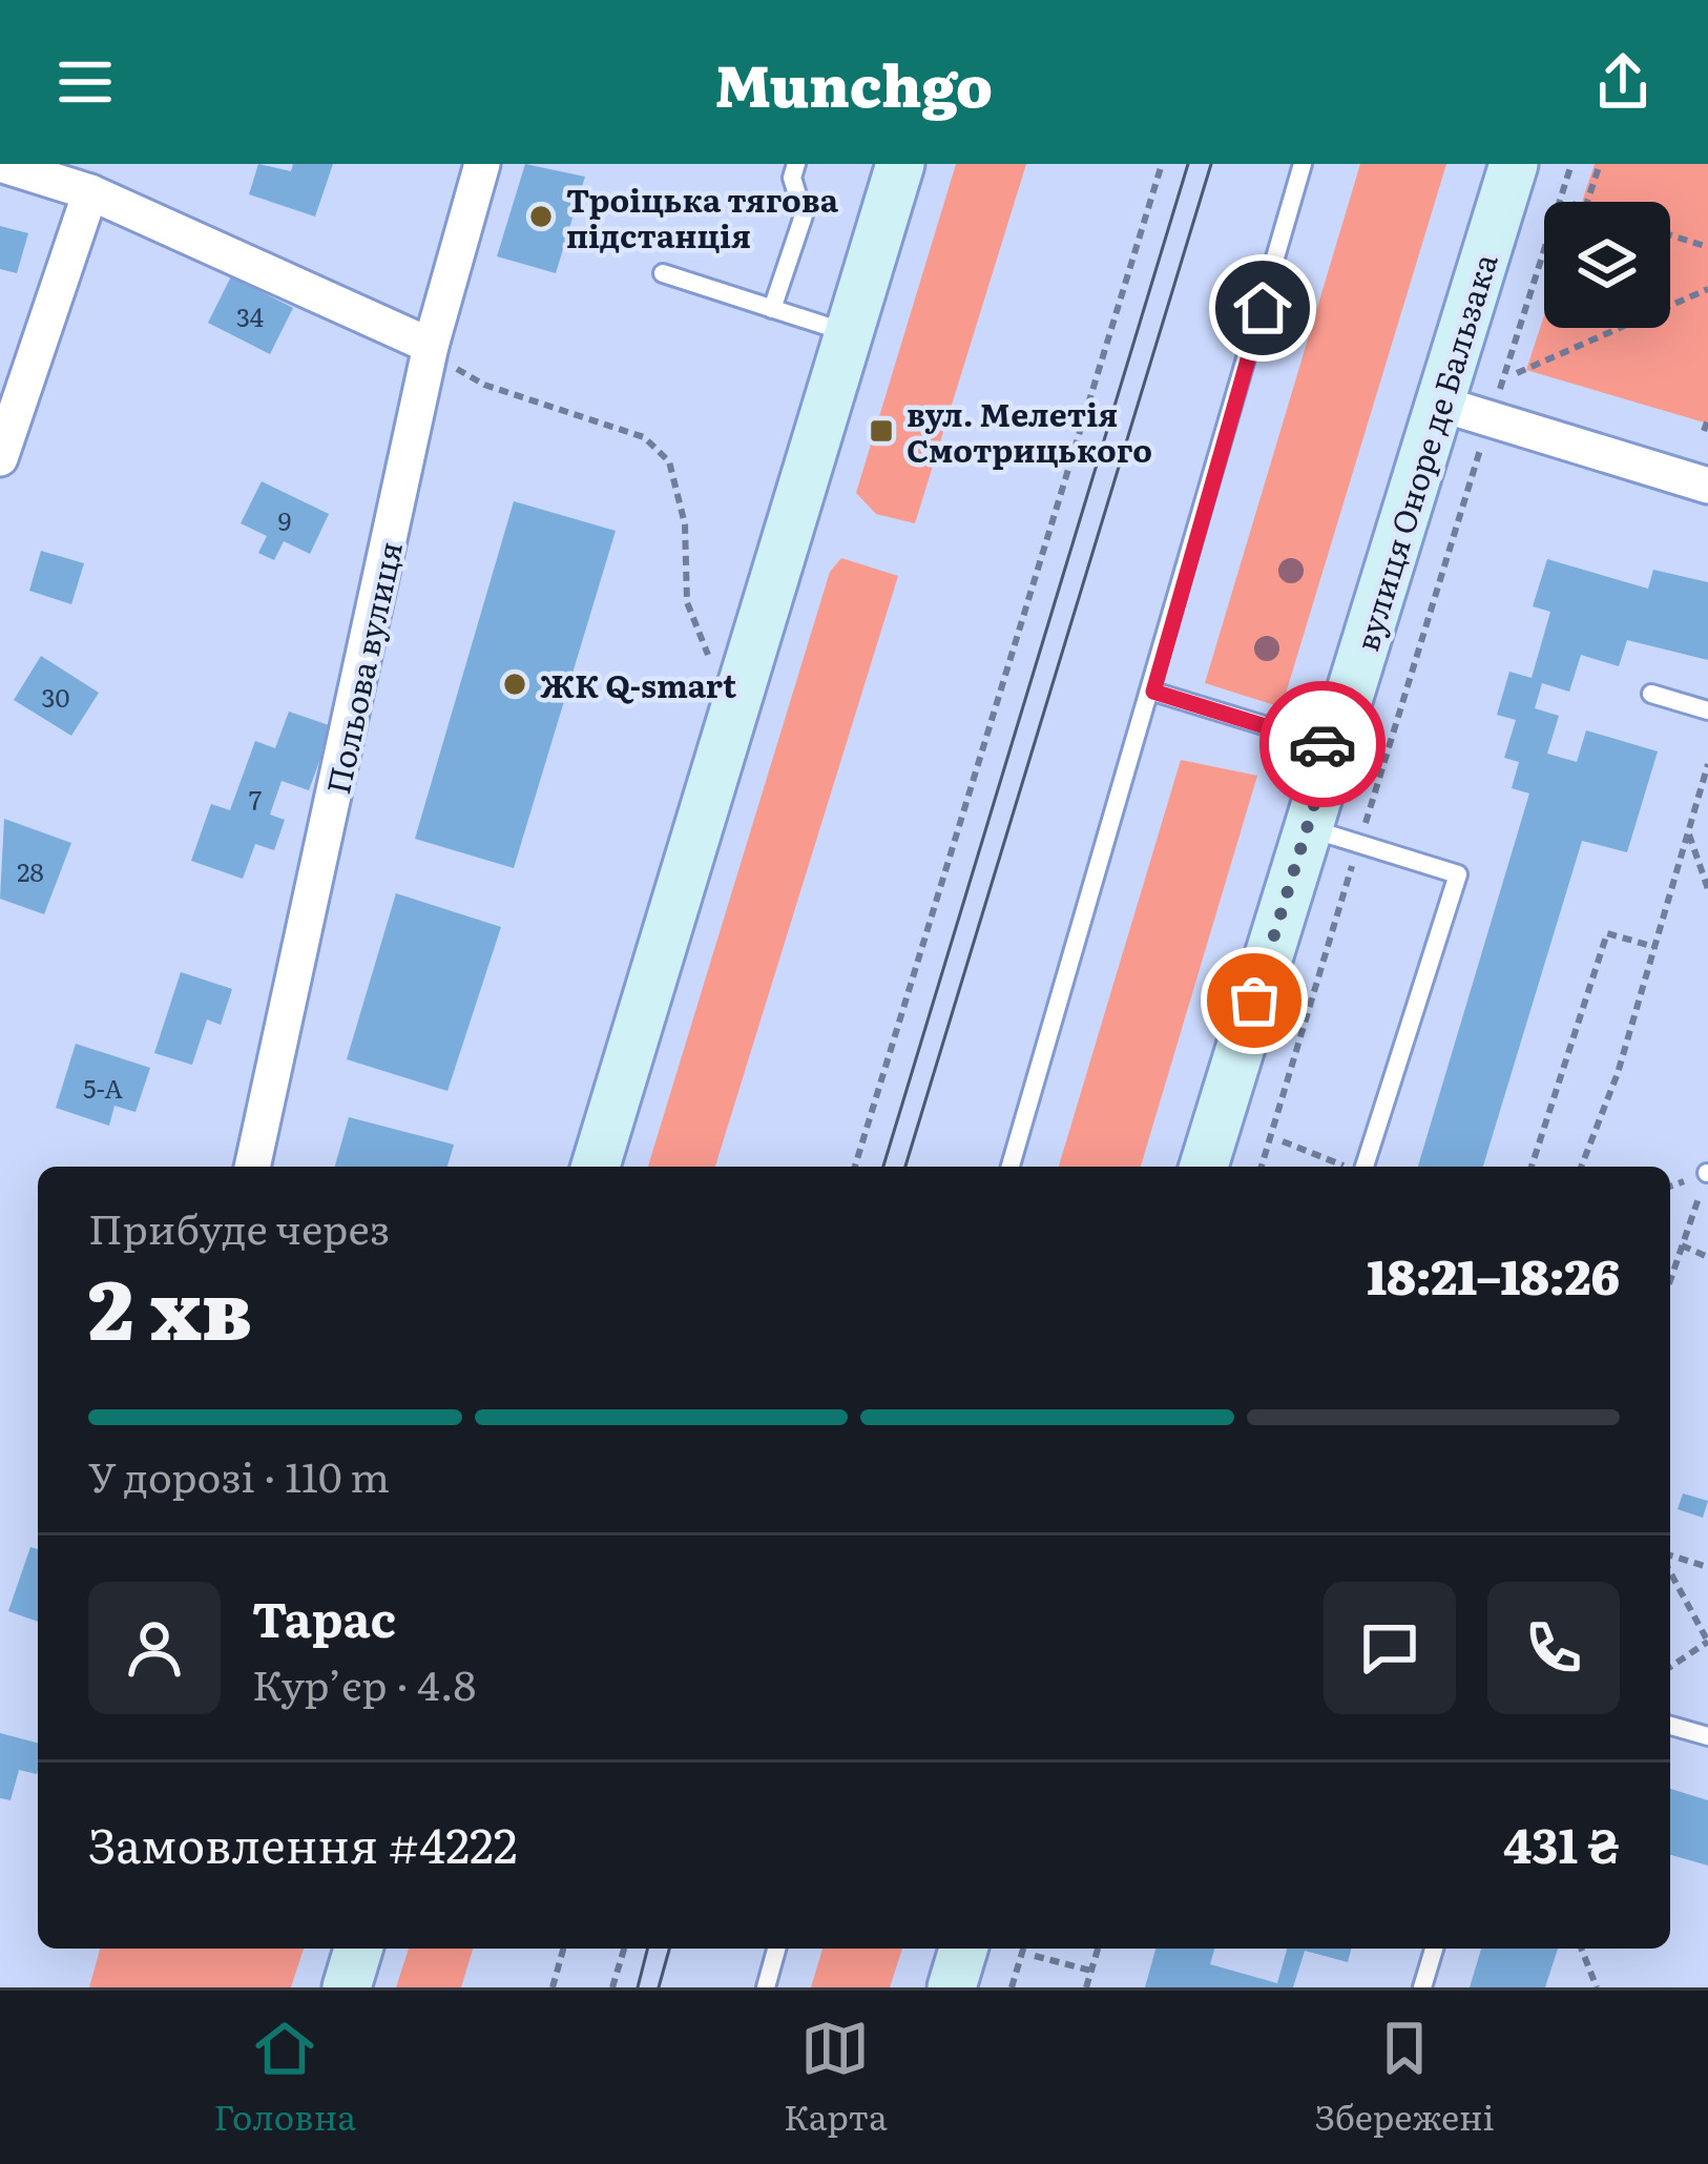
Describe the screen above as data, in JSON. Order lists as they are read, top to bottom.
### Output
{
  "streets": {
    "street": ["вулиця Оноре де Бальзака", "Польова вулиця"]
  },
  "places": {
    "other": ["Троiцька тягова пiдстанцiя", "ЖК Q-smart"],
    "transit": ["вул. Мелетія Смотрицького"]
  },
  "house_numbers": [
    "34",
    "9",
    "30",
    "7",
    "28",
    "5-А"
  ],
  "page": {
    "header": "Munchgo",
    "heading": ["2 хв", "Прибуде через", "18:21–18:26"],
    "panel": [
      "Тарас",
      "Кур’єр · 4.8",
      "Замовлення #4222",
      "431 ₴"
    ],
    "bar": "У дорозі · 110 m",
    "tabs": ["Головна", "Карта", "Збережені"]
  }
}
